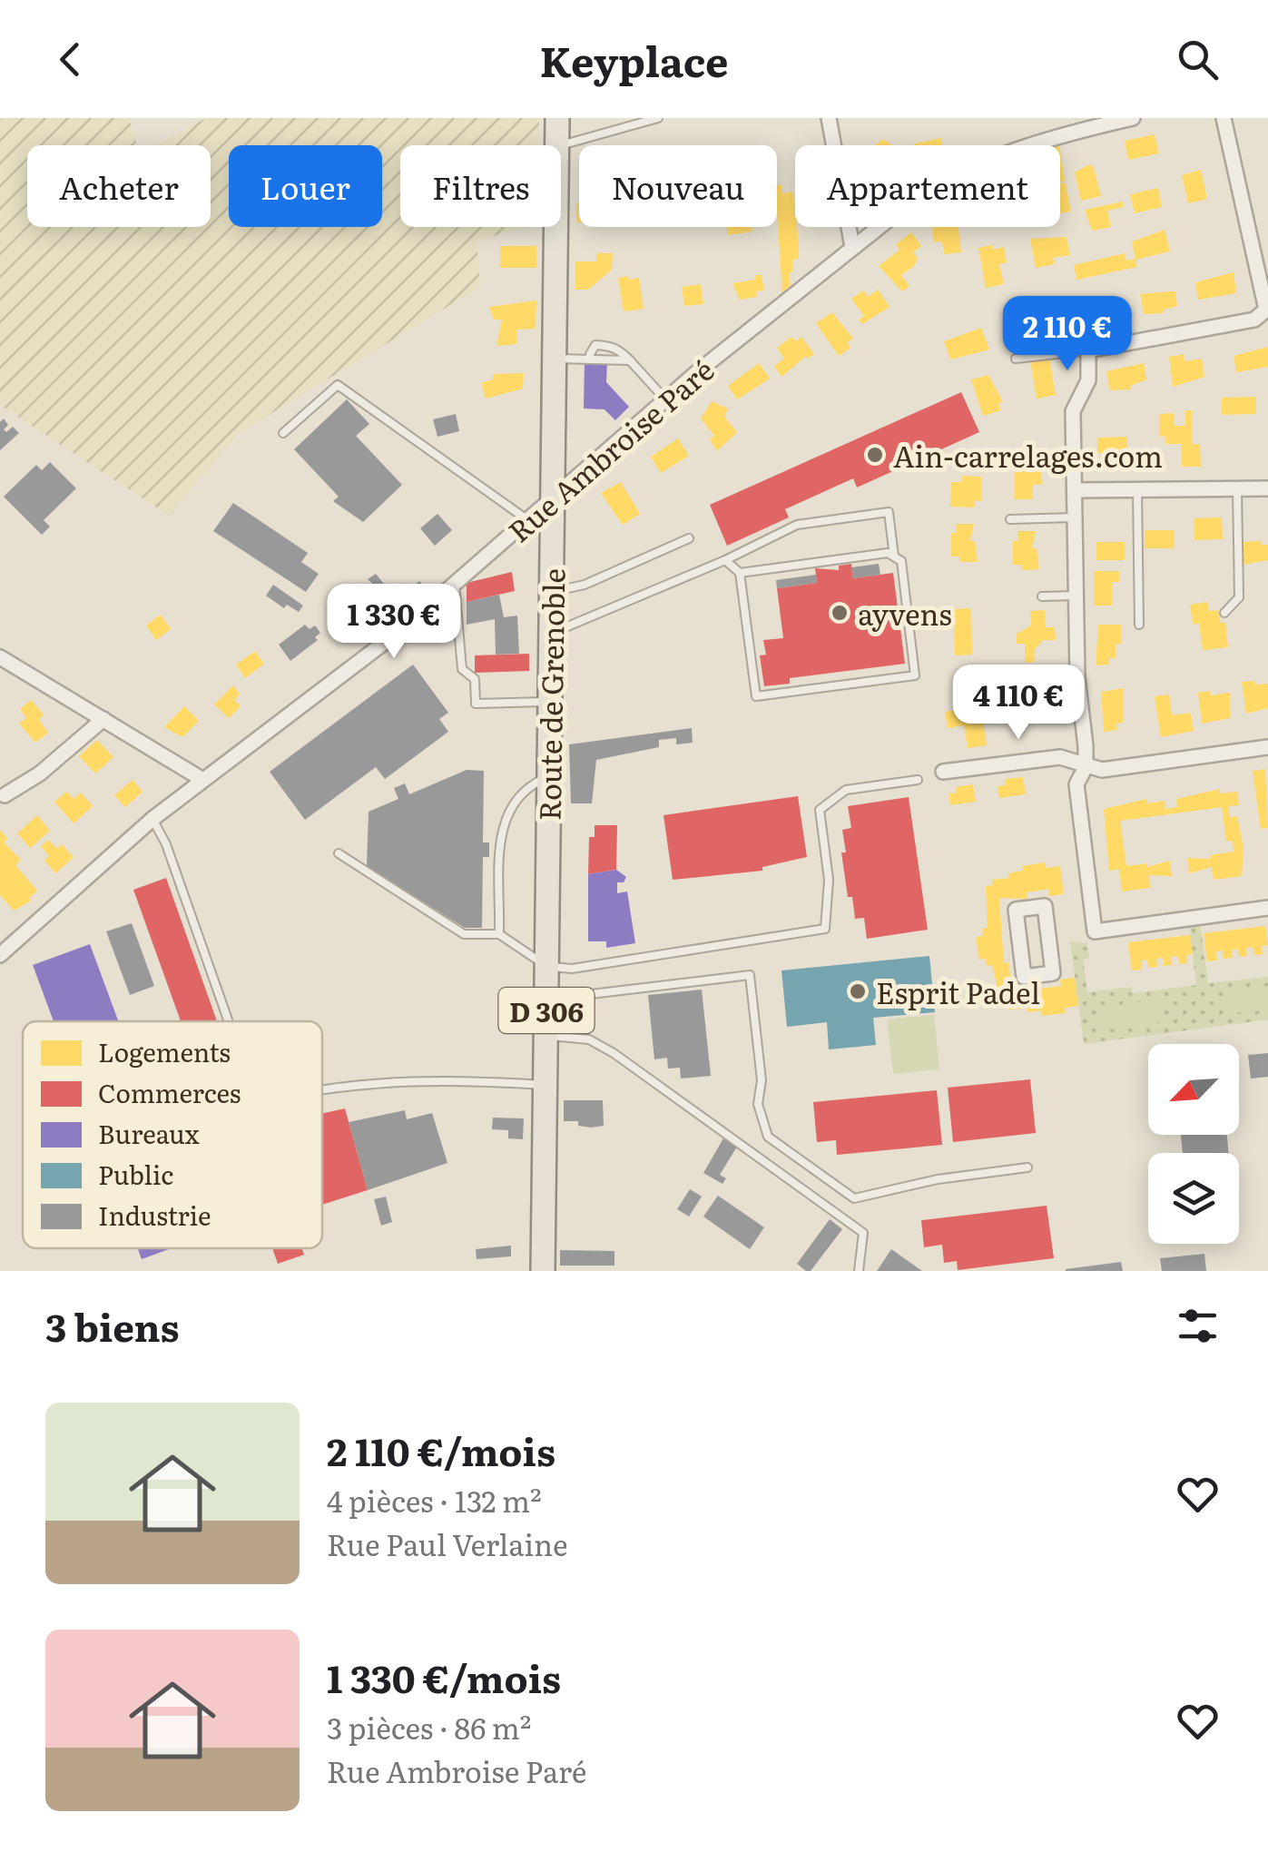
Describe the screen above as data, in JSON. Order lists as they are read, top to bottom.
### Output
{
  "streets": {
    "main road": ["Route de Grenoble", "D 306"],
    "street": ["Rue Ambroise Paré"]
  },
  "crossings": [
    ["Rue Ambroise Paré", "Route de Grenoble"]
  ],
  "places": ["Ain-carrelages.com", "ayvens", "Esprit Padel"],
  "legend": [
    "Logements",
    "Commerces",
    "Bureaux",
    "Public",
    "Industrie"
  ],
  "north": "bottom left",
  "page": {
    "header": "Keyplace",
    "chip": [
      "Acheter",
      "Louer",
      "Filtres",
      "Nouveau",
      "Appartement"
    ],
    "price": ["2 110 €", "1 330 €", "4 110 €"],
    "heading": "3 biens",
    "list": [
      {
        "name": "2 110 €/mois",
        "note": "4 pièces · 132 m² · Rue Paul Verlaine"
      },
      {
        "name": "1 330 €/mois",
        "note": "3 pièces · 86 m² · Rue Ambroise Paré"
      }
    ]
  }
}
